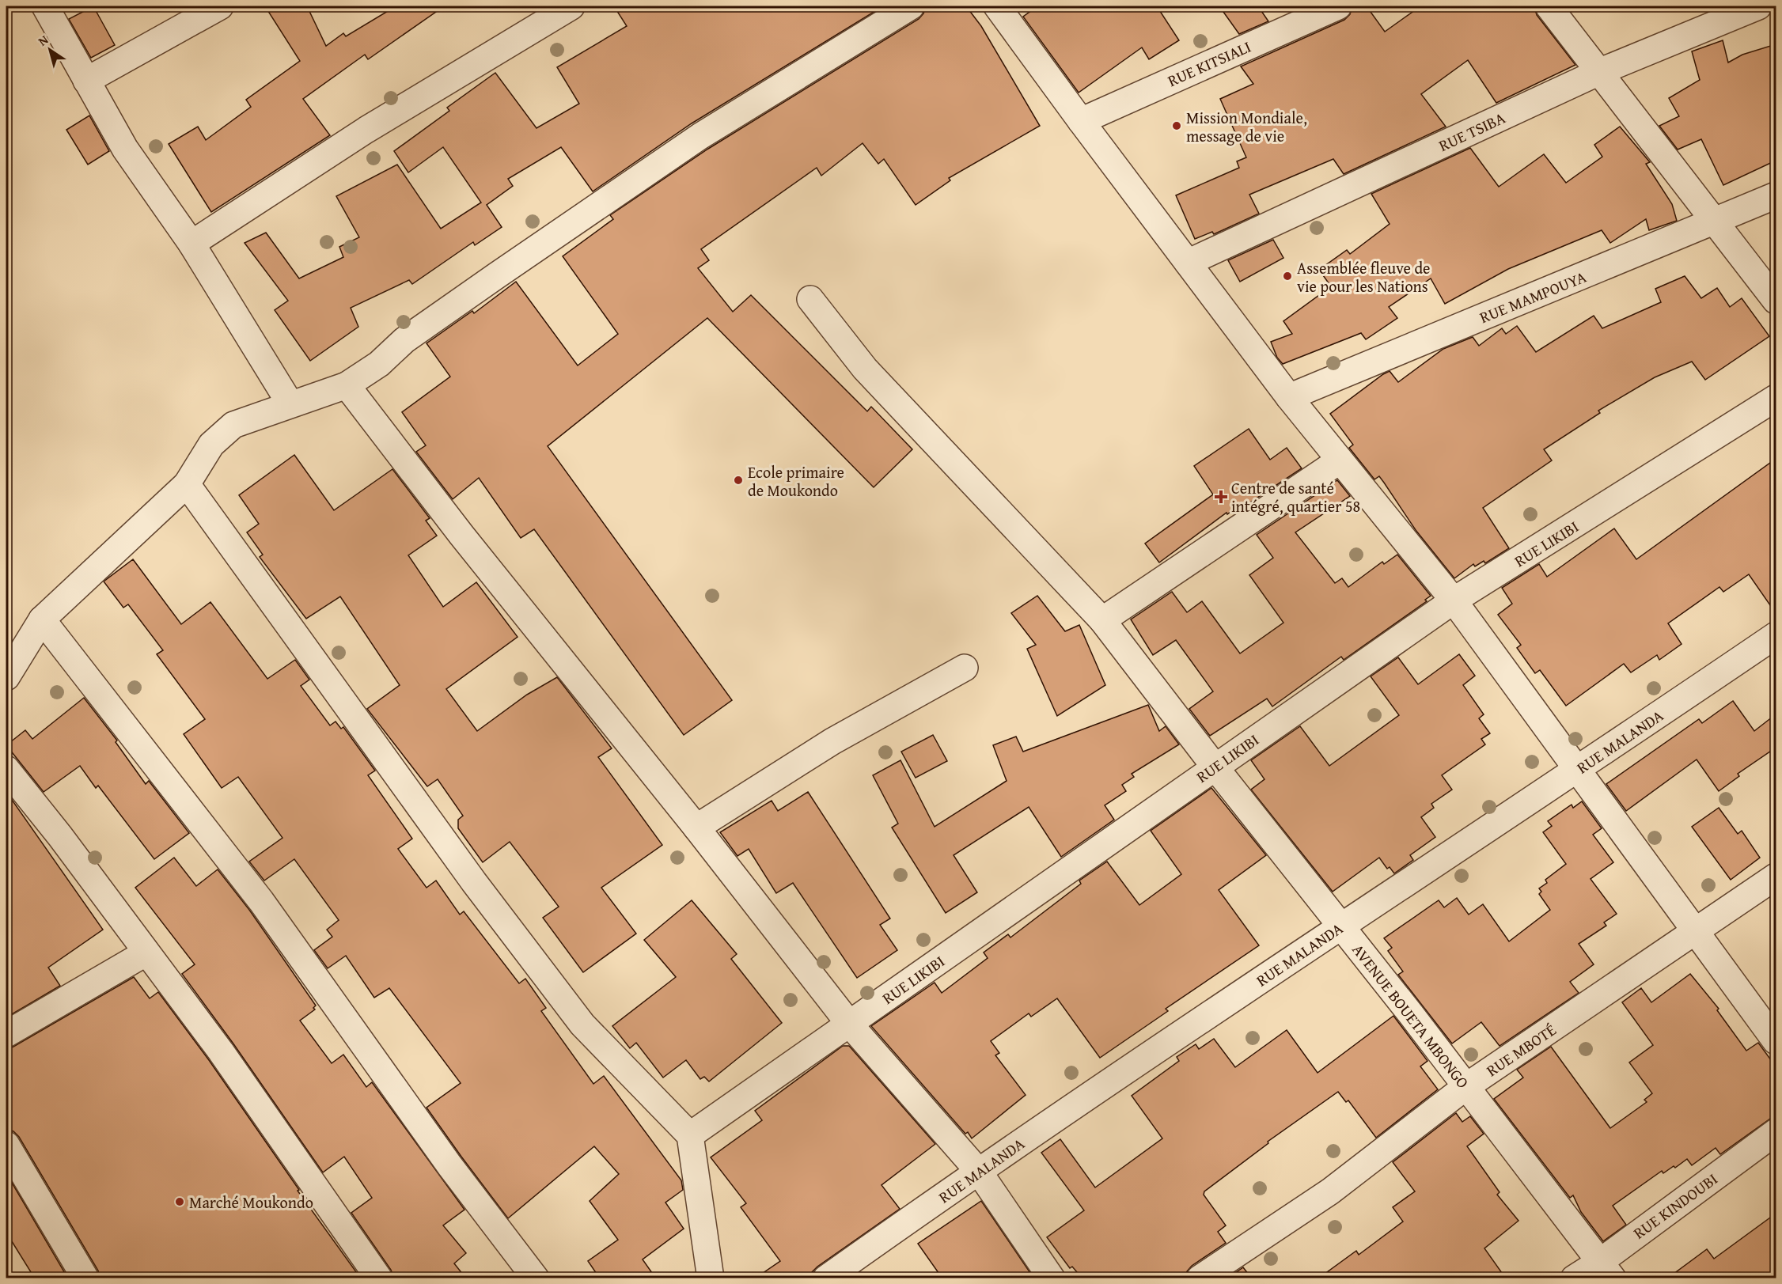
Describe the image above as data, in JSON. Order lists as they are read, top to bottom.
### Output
{
  "streets": {
    "street": [
      "RUE KITSIALI",
      "RUE TSIBA",
      "RUE MAMPOUYA",
      "RUE LIKIBI",
      "RUE MALANDA",
      "AVENUE BOUETA MBONGO",
      "RUE MBOTÉ",
      "RUE KINDOUBI"
    ]
  },
  "crossings": [
    ["RUE LIKIBI", "AVENUE BOUETA MBONGO"],
    ["RUE MALANDA", "AVENUE BOUETA MBONGO"],
    ["AVENUE BOUETA MBONGO", "RUE MBOTÉ"],
    ["AVENUE BOUETA MBONGO", "RUE KINDOUBI"]
  ],
  "places": {
    "other": [
      "Mission Mondiale, message de vie",
      "Assemblée fleuve de vie pour les Nations",
      "Ecole primaire de Moukondo",
      "Marché Moukondo"
    ],
    "health": ["Centre de santé intégré, quartier 58"]
  },
  "north": "top left"
}
